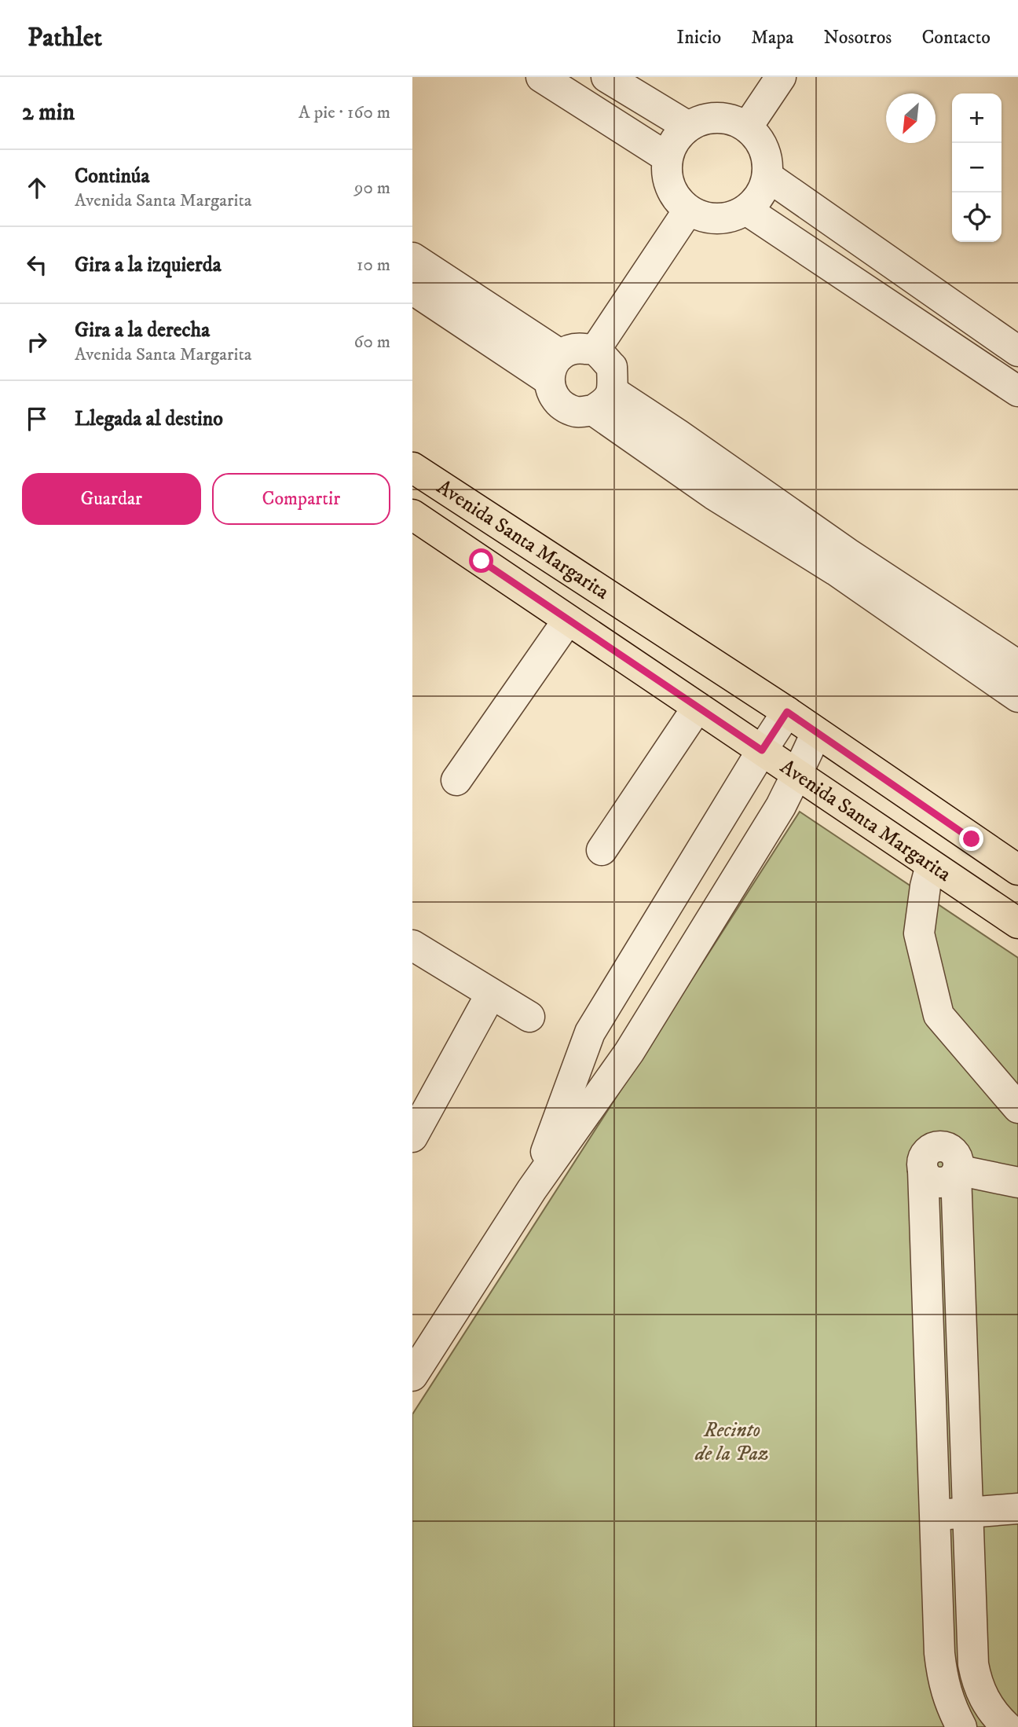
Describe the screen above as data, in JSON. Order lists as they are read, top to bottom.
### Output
{
  "streets": {
    "main road": ["Avenida Santa Margarita"]
  },
  "parks": ["Recinto de la Paz"],
  "north": "bottom left",
  "page": {
    "header": "Pathlet",
    "nav": [
      "Inicio",
      "Mapa",
      "Nosotros",
      "Contacto"
    ],
    "heading": ["2 min", "A pie · 160 m"],
    "map_buttons": ["+", "−"],
    "list": [
      ["Continúa", "Avenida Santa Margarita", "90 m"],
      ["Gira a la izquierda", "10 m"],
      ["Gira a la derecha", "Avenida Santa Margarita", "60 m"],
      "Llegada al destino"
    ],
    "buttons": ["Guardar", "Compartir"]
  }
}
